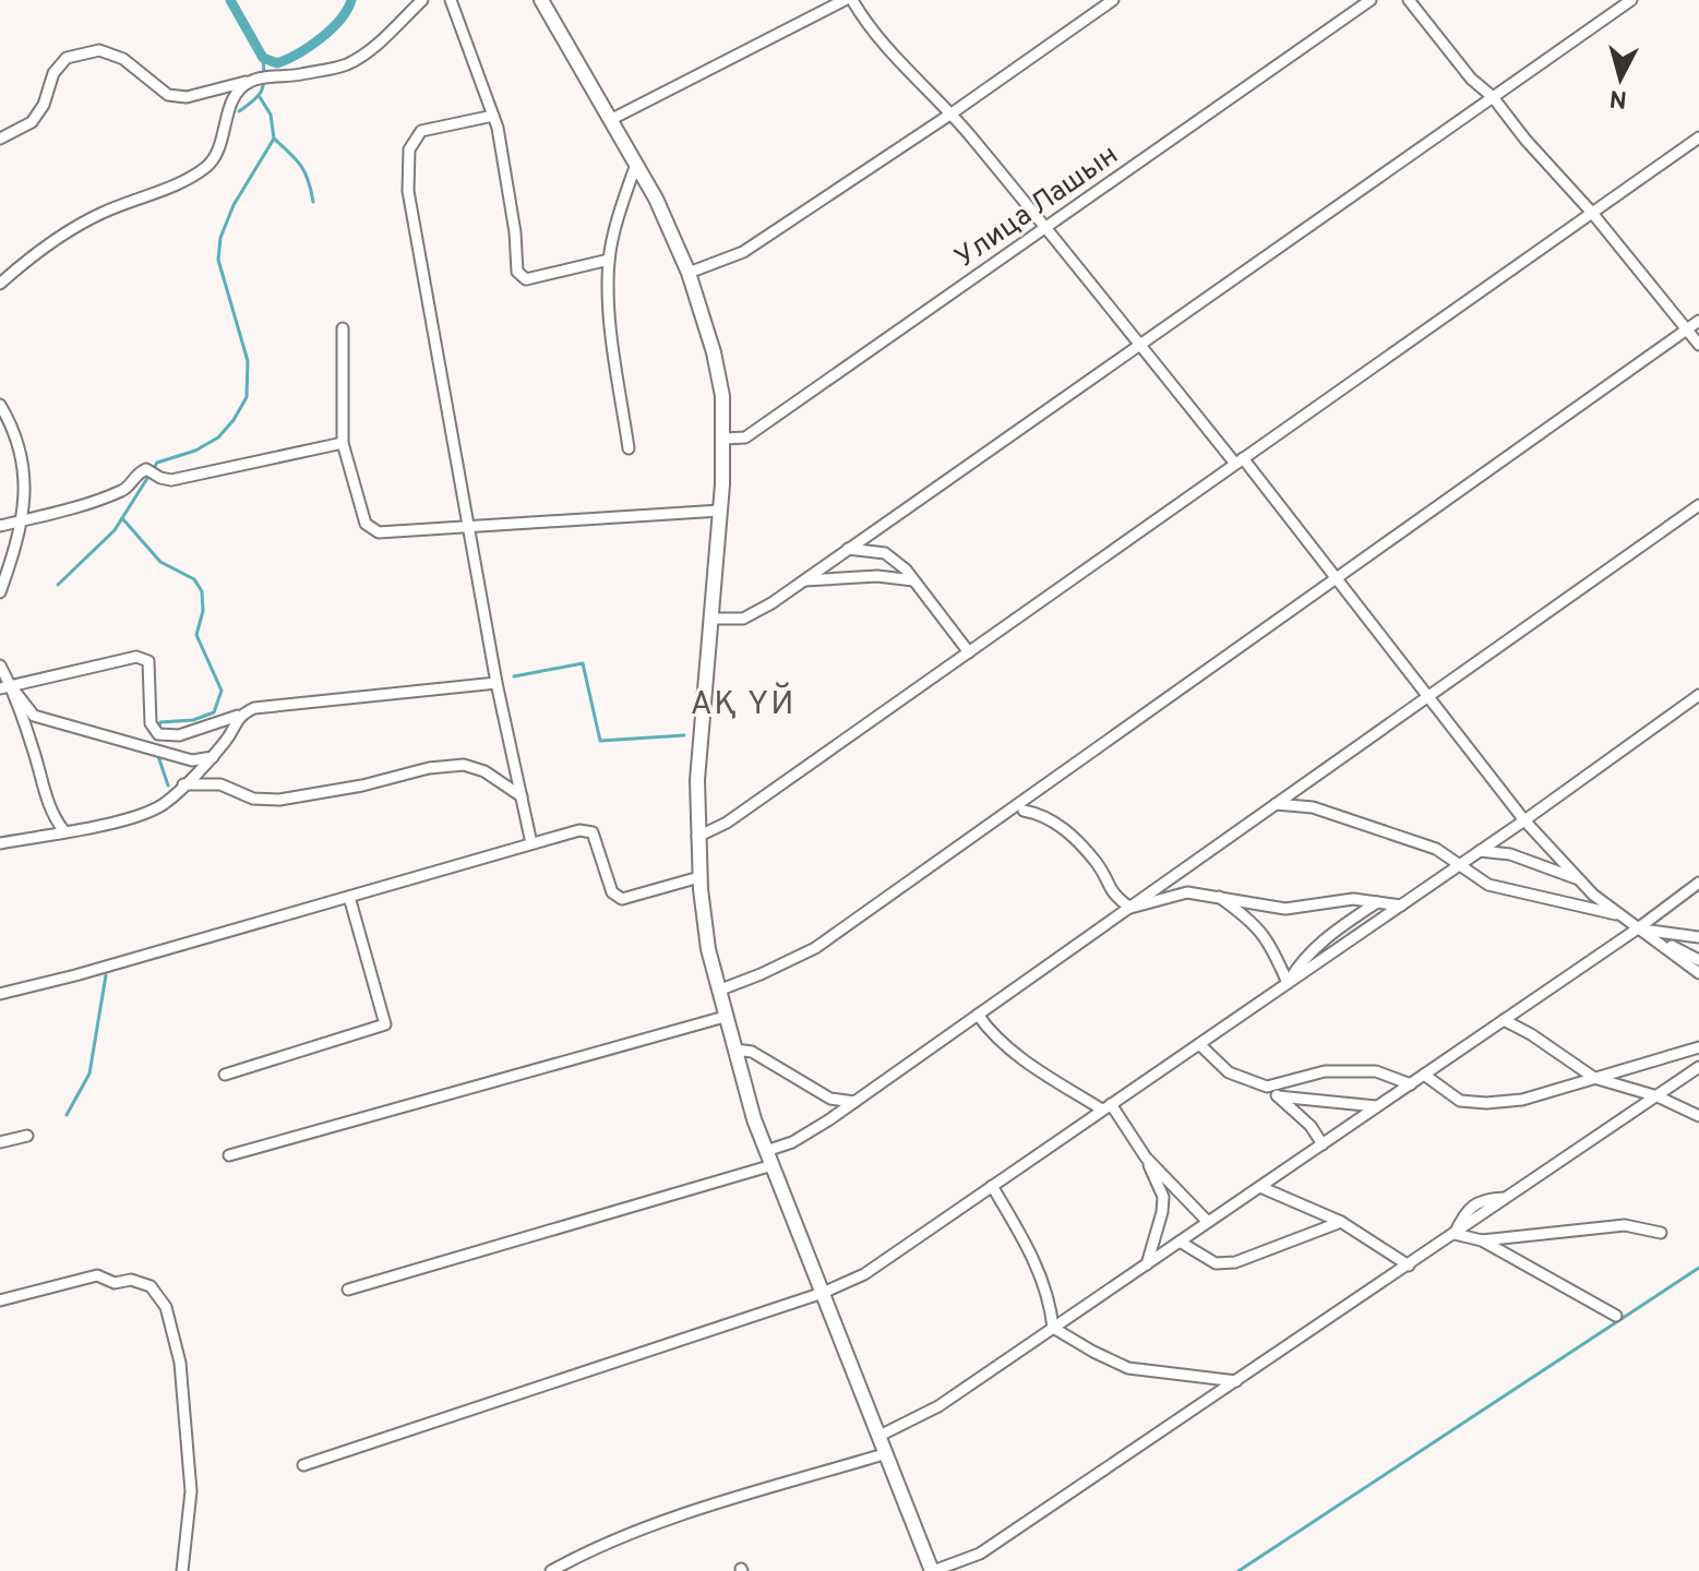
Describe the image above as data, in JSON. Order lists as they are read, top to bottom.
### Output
{
  "streets": {
    "street": ["Улица Лашын"]
  },
  "districts": ["АҚ ҮЙ"],
  "north": "bottom"
}
